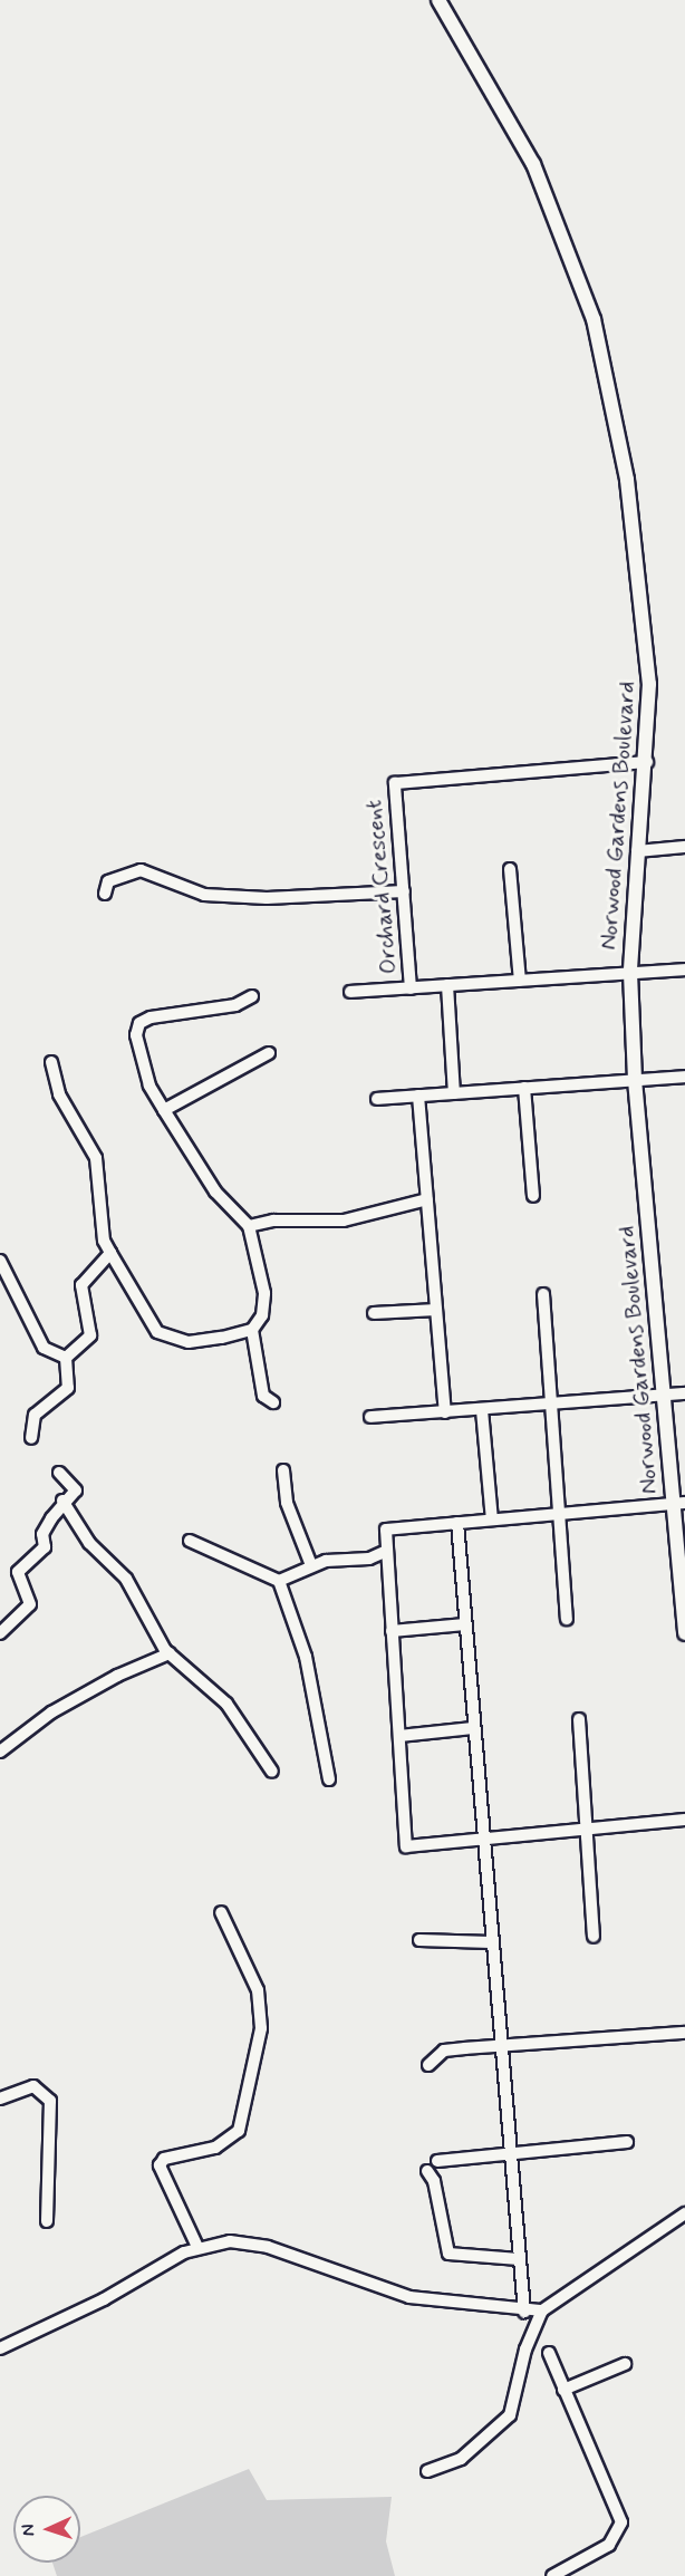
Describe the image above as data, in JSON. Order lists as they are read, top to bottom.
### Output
{
  "streets": {
    "street": ["Norwood Gardens Boulevard", "Orchard Crescent"]
  },
  "crossings": [
    ["Norwood Gardens Boulevard", "Orchard Crescent"]
  ],
  "north": "left"
}
